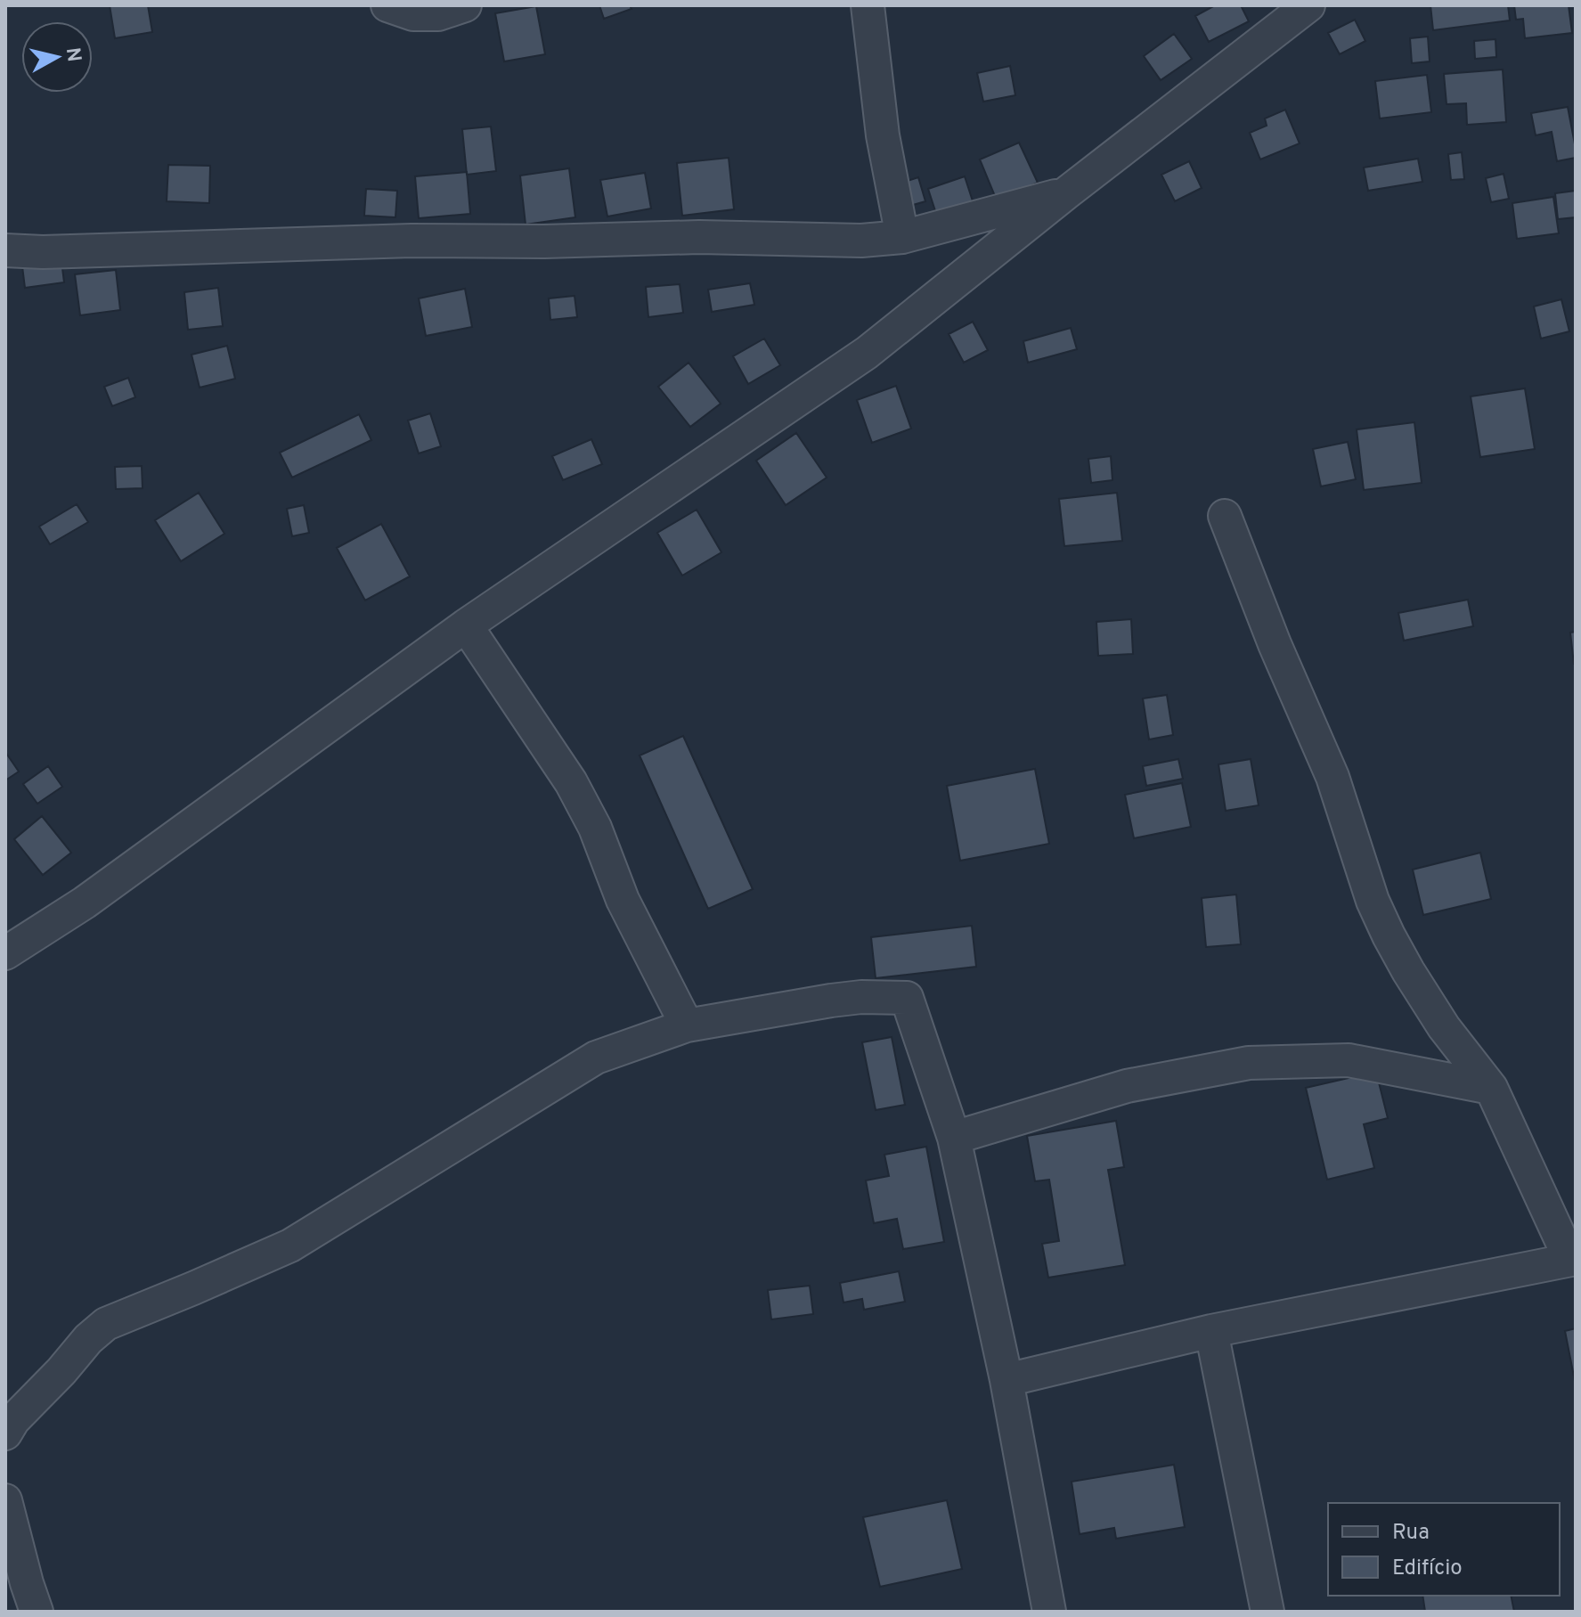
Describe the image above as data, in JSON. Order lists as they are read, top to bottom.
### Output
{
  "legend": ["Rua", "Edifício"],
  "north": "right"
}
